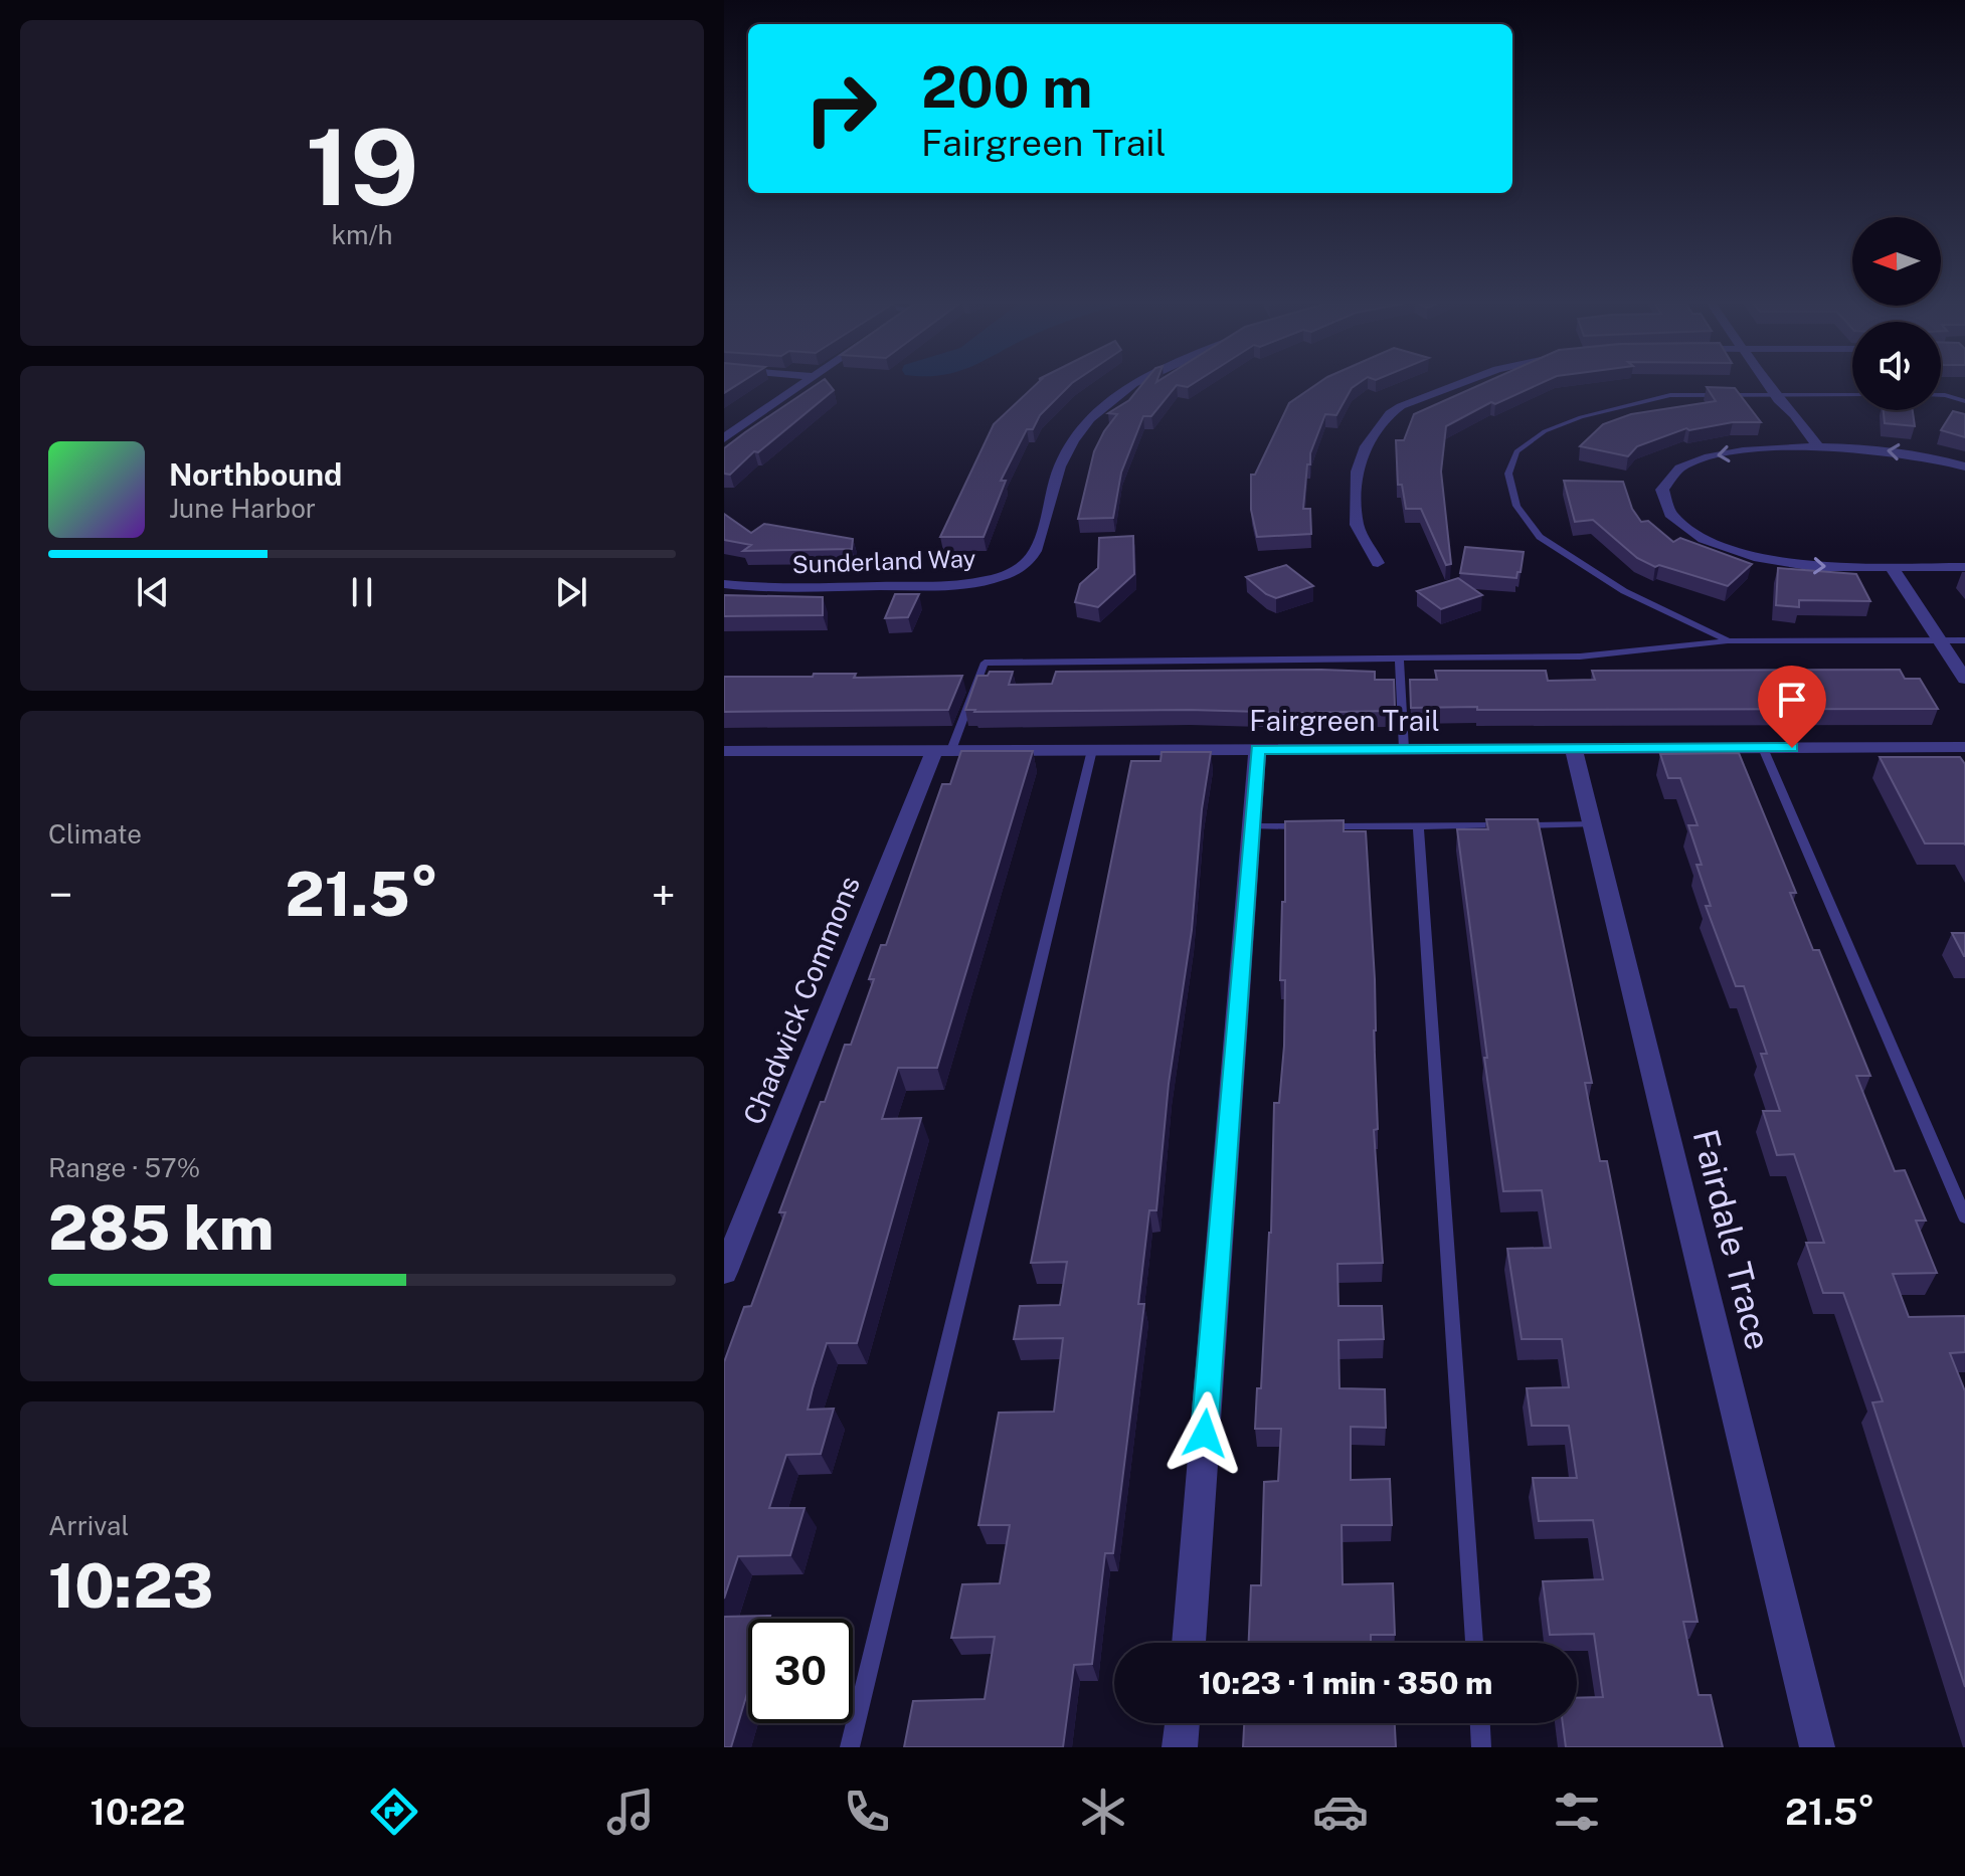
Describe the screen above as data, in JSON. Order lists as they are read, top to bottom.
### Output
{
  "streets": {
    "street": [
      "Sunderland Way",
      "Fairgreen Trail",
      "Chadwick Commons",
      "Fairdale Trace"
    ]
  },
  "crossings": [
    ["Fairgreen Trail", "Chadwick Commons"],
    ["Fairgreen Trail", "Fairdale Trace"]
  ],
  "north": "left",
  "page": {
    "tile": [
      ["19", "km/h"],
      "Climate",
      ["Range · 57%", "285 km"],
      ["Arrival", "10:23"]
    ],
    "turn": ["200 m", "Fairgreen Trail"],
    "song": ["Northbound", "June Harbor"],
    "heat": ["−", "21.5°", "+"],
    "limit": "30",
    "trip": "10:23 · 1 min · 350 m",
    "tabs": ["10:22", "21.5°"]
  }
}
